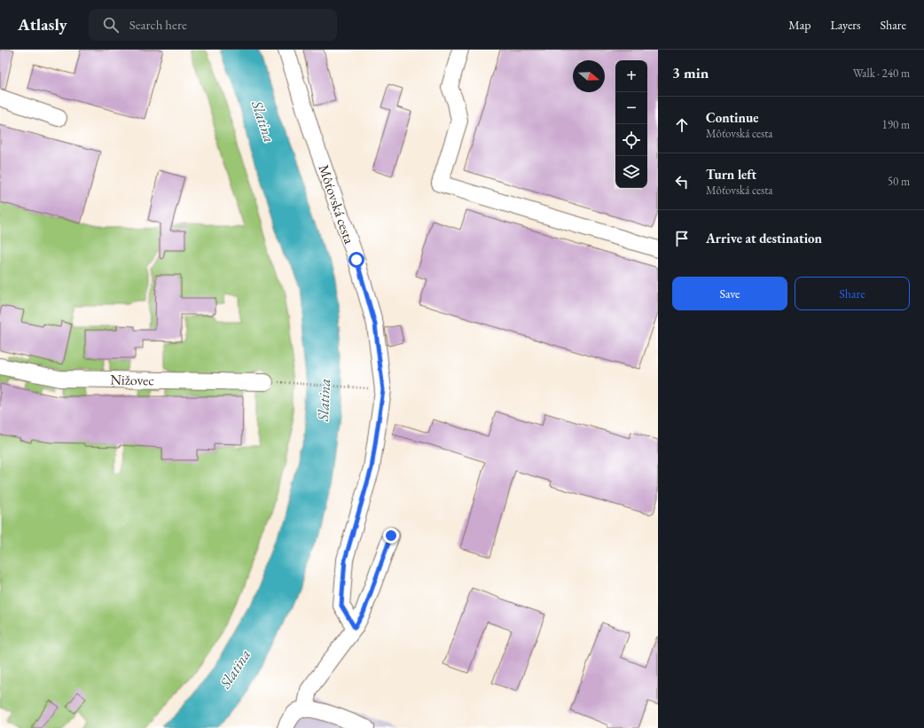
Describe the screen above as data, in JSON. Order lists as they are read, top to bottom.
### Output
{
  "streets": {
    "street": ["Môťovská cesta", "Nižovec"]
  },
  "water": ["Slatina"],
  "north": "right",
  "page": {
    "header": "Atlasly",
    "search": "Search here",
    "nav": ["Map", "Layers", "Share"],
    "heading": ["3 min", "Walk · 240 m"],
    "map_buttons": ["+", "−"],
    "list": [
      ["Continue", "Môťovská cesta", "190 m"],
      ["Turn left", "Môťovská cesta", "50 m"],
      "Arrive at destination"
    ],
    "buttons": ["Save", "Share"]
  }
}
